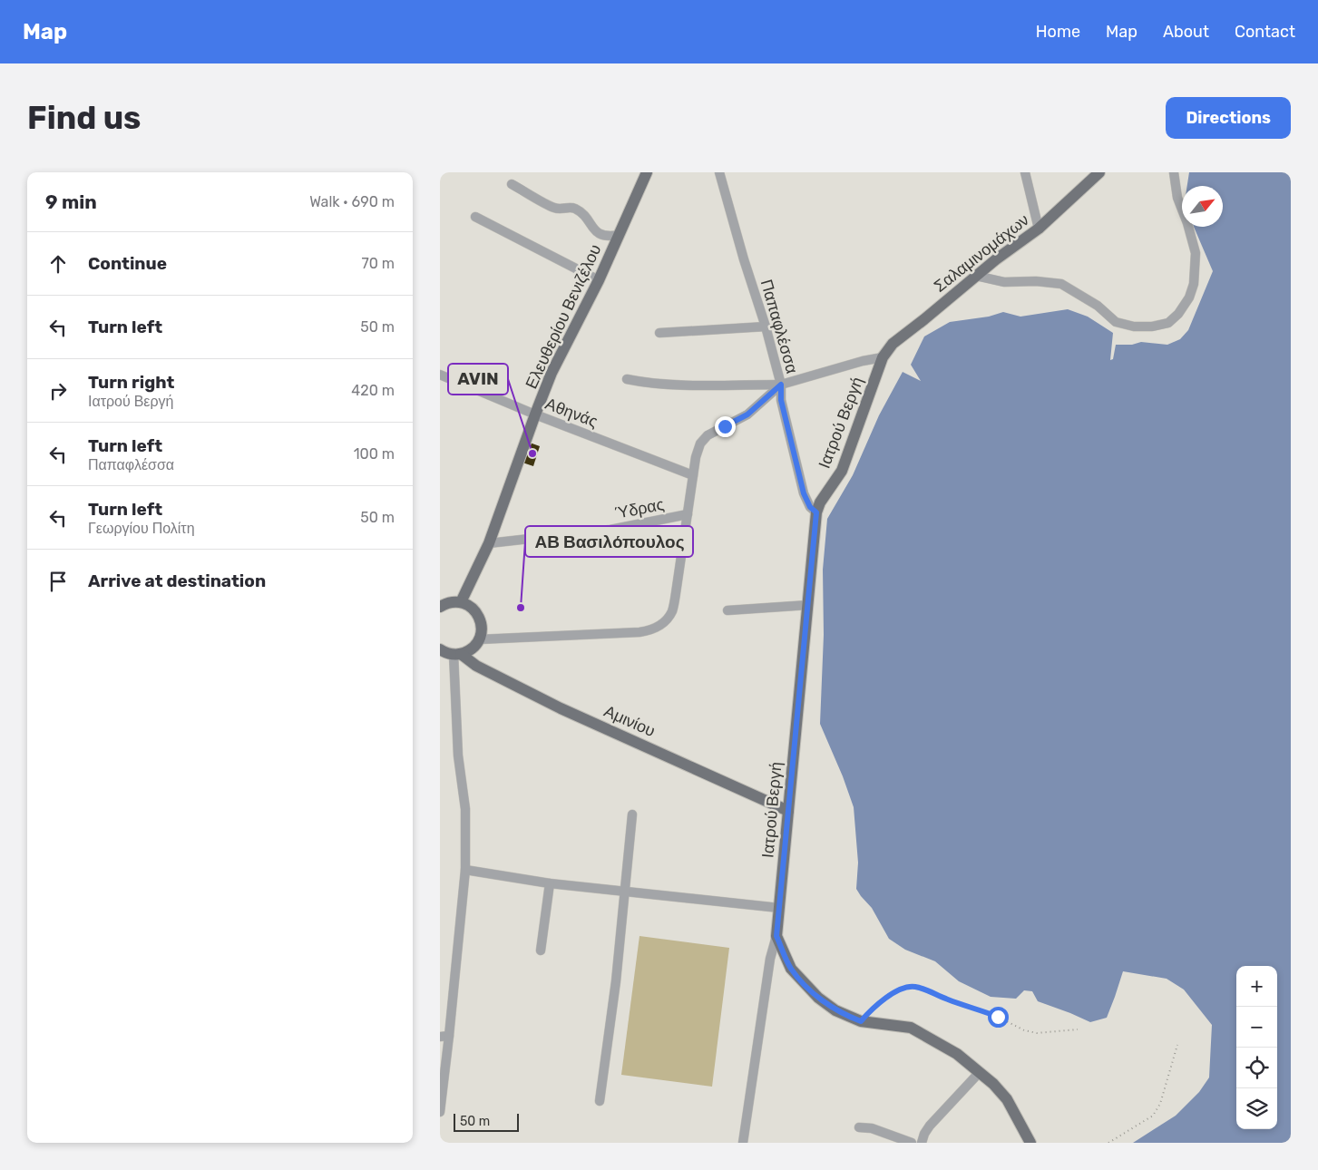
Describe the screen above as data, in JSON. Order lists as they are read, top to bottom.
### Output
{
  "streets": {
    "main road": [
      "Σαλαμινομάχων",
      "Ελευθερίου Βενιζέλου",
      "Ιατρού Βεργή",
      "Αμινίου"
    ],
    "street": ["Παπαφλέσσα", "Αθηνάς", "Ύδρας"]
  },
  "crossings": [
    ["Σαλαμινομάχων", "Ιατρού Βεργή"],
    ["Ελευθερίου Βενιζέλου", "Αθηνάς"],
    ["Ελευθερίου Βενιζέλου", "Ύδρας"],
    ["Παπαφλέσσα", "Ιατρού Βεργή"],
    ["Ιατρού Βεργή", "Αμινίου"]
  ],
  "places": ["AVIN", "ΑΒ Βασιλόπουλος"],
  "scale_bar": "50 m",
  "north": "top right",
  "page": {
    "header": "Map",
    "nav": [
      "Home",
      "Map",
      "About",
      "Contact"
    ],
    "buttons": "Directions",
    "title": "Find us",
    "heading": ["9 min", "Walk · 690 m"],
    "list": [
      ["Continue", "70 m"],
      ["Turn left", "50 m"],
      ["Turn right", "Ιατρού Βεργή", "420 m"],
      ["Turn left", "Παπαφλέσσα", "100 m"],
      ["Turn left", "Γεωργίου Πολίτη", "50 m"],
      "Arrive at destination"
    ],
    "map_buttons": ["+", "−"],
    "scale": "50 m"
  }
}
